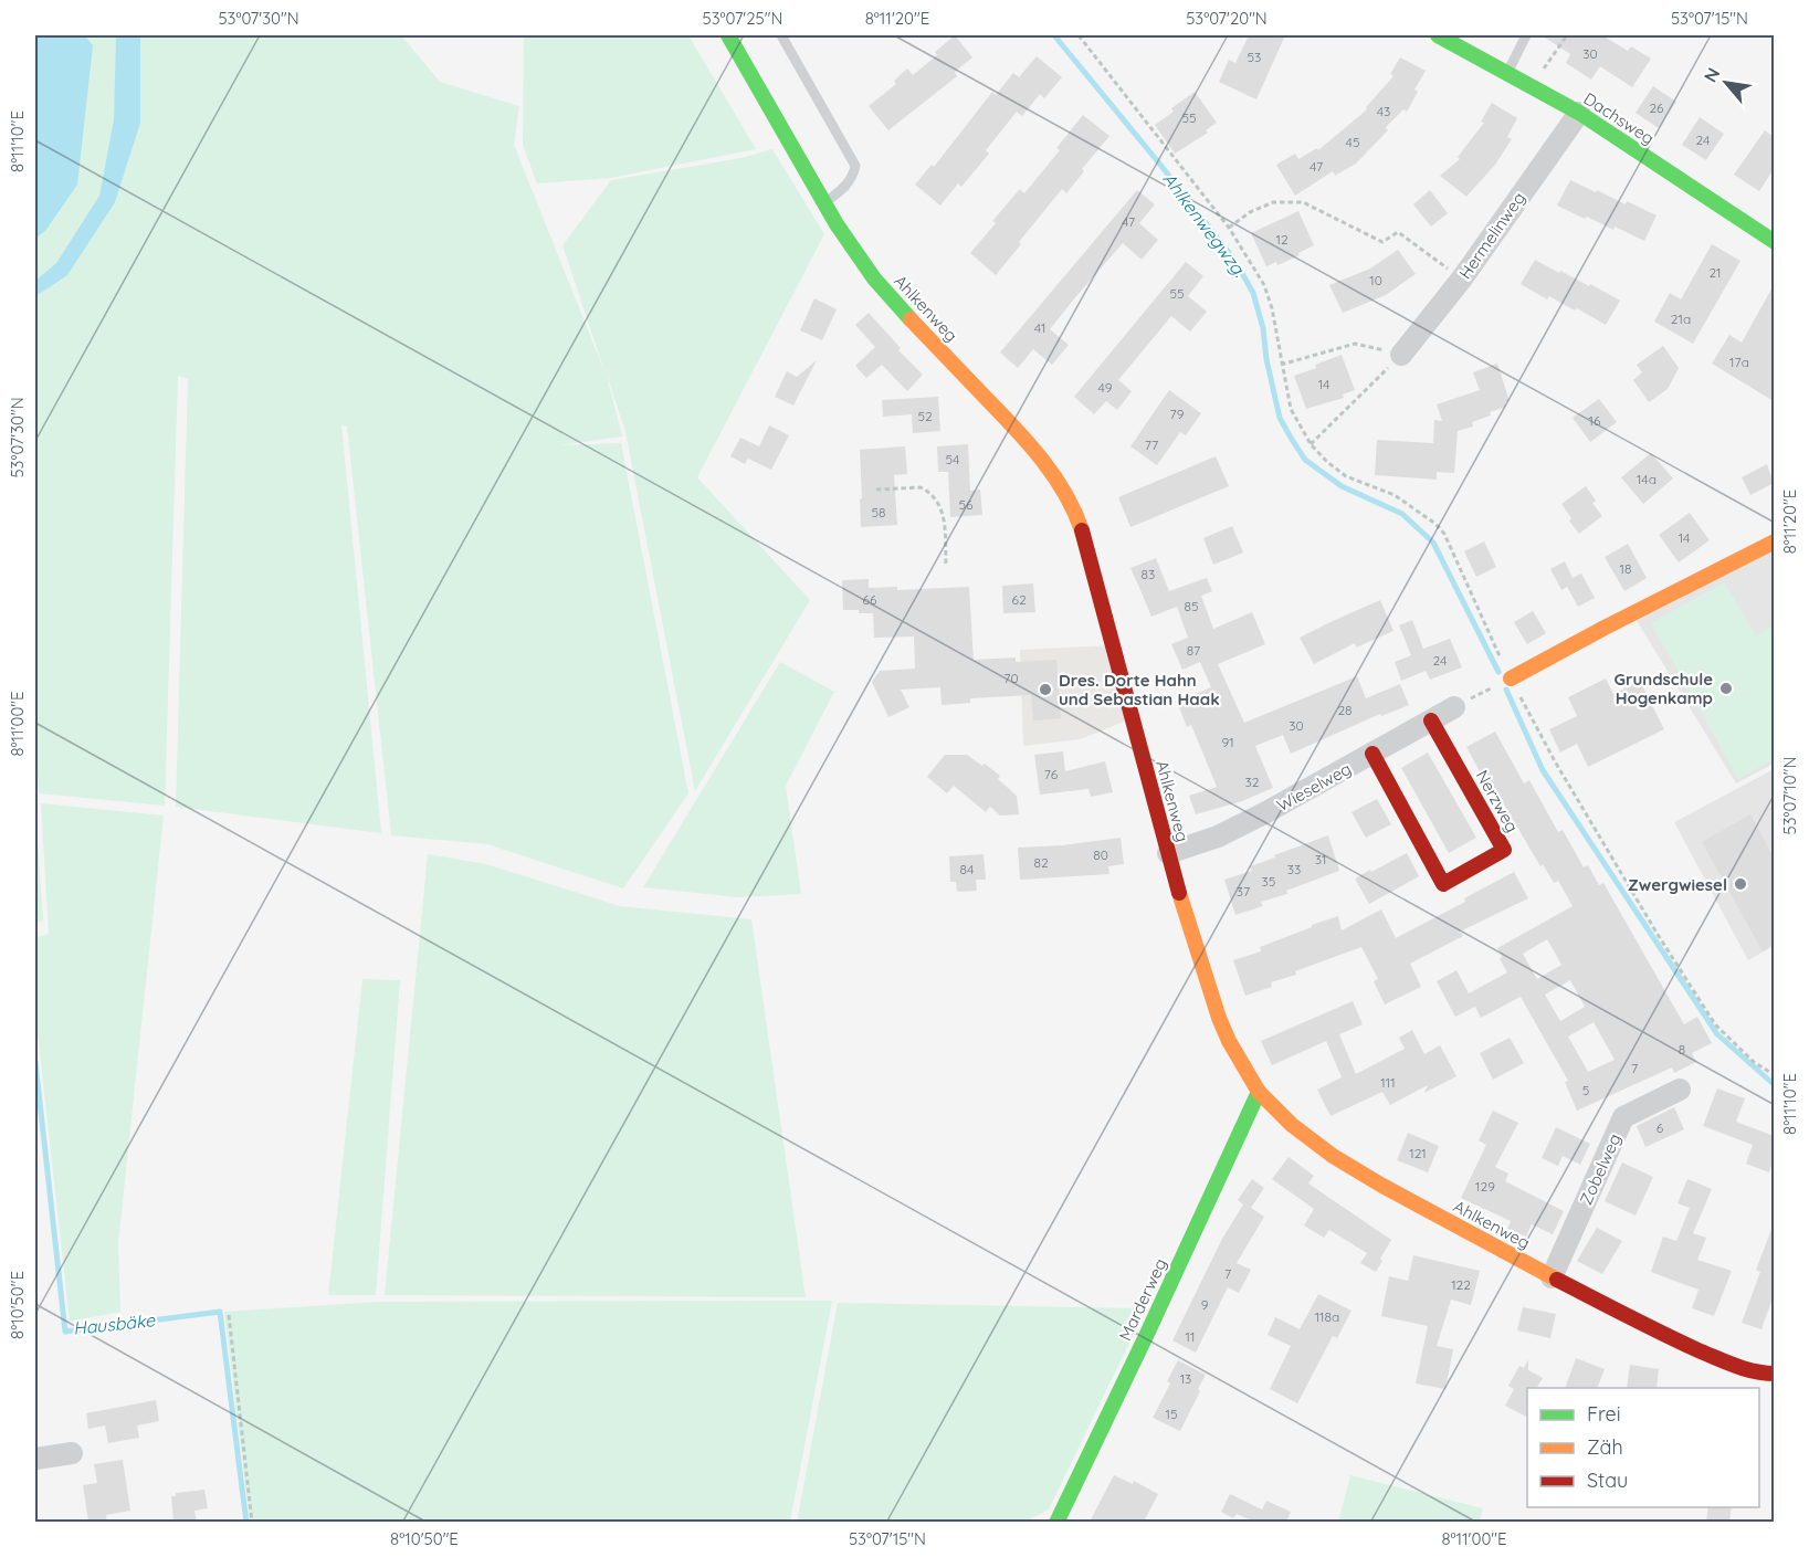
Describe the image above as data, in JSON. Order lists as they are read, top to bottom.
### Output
{
  "streets": {
    "street": [
      "Dachsweg",
      "Hermelinweg",
      "Ahlkenweg",
      "Wieselweg",
      "Nerzweg",
      "Zobelweg",
      "Marderweg"
    ]
  },
  "crossings": [
    ["Dachsweg", "Hermelinweg"],
    ["Ahlkenweg", "Wieselweg"],
    ["Ahlkenweg", "Zobelweg"],
    ["Ahlkenweg", "Marderweg"],
    ["Wieselweg", "Nerzweg"]
  ],
  "water": ["Ahlkenwegwzg.", "Hausbäke"],
  "places": ["Grundschule Hogenkamp", "Dres. Dorte Hahn und Sebastian Haak", "Zwergwiesel"],
  "house_numbers": [
    "30",
    "53",
    "26",
    "43",
    "55",
    "24",
    "45",
    "47",
    "47",
    "12",
    "21",
    "10",
    "55",
    "21a",
    "41",
    "17a",
    "14",
    "49",
    "79",
    "52",
    "16",
    "77",
    "54",
    "14a",
    "56",
    "58",
    "14",
    "18",
    "83",
    "66",
    "62",
    "85",
    "87",
    "24",
    "70",
    "28",
    "30",
    "91",
    "76",
    "32",
    "80",
    "31",
    "82",
    "84",
    "33",
    "35",
    "37",
    "8",
    "7",
    "111",
    "5",
    "6",
    "121",
    "129",
    "7",
    "122",
    "9",
    "118a",
    "11",
    "13",
    "15"
  ],
  "legend": ["Frei", "Zäh", "Stau"],
  "north": "top left",
  "coordinates": [
    "53°07'30\"N",
    "53°07'25\"N",
    "8°11'20\"E",
    "53°07'20\"N",
    "53°07'15\"N",
    "8°11'10\"E",
    "8°11'00\"E",
    "53°07'10\"N",
    "8°10'50\"E"
  ]
}
